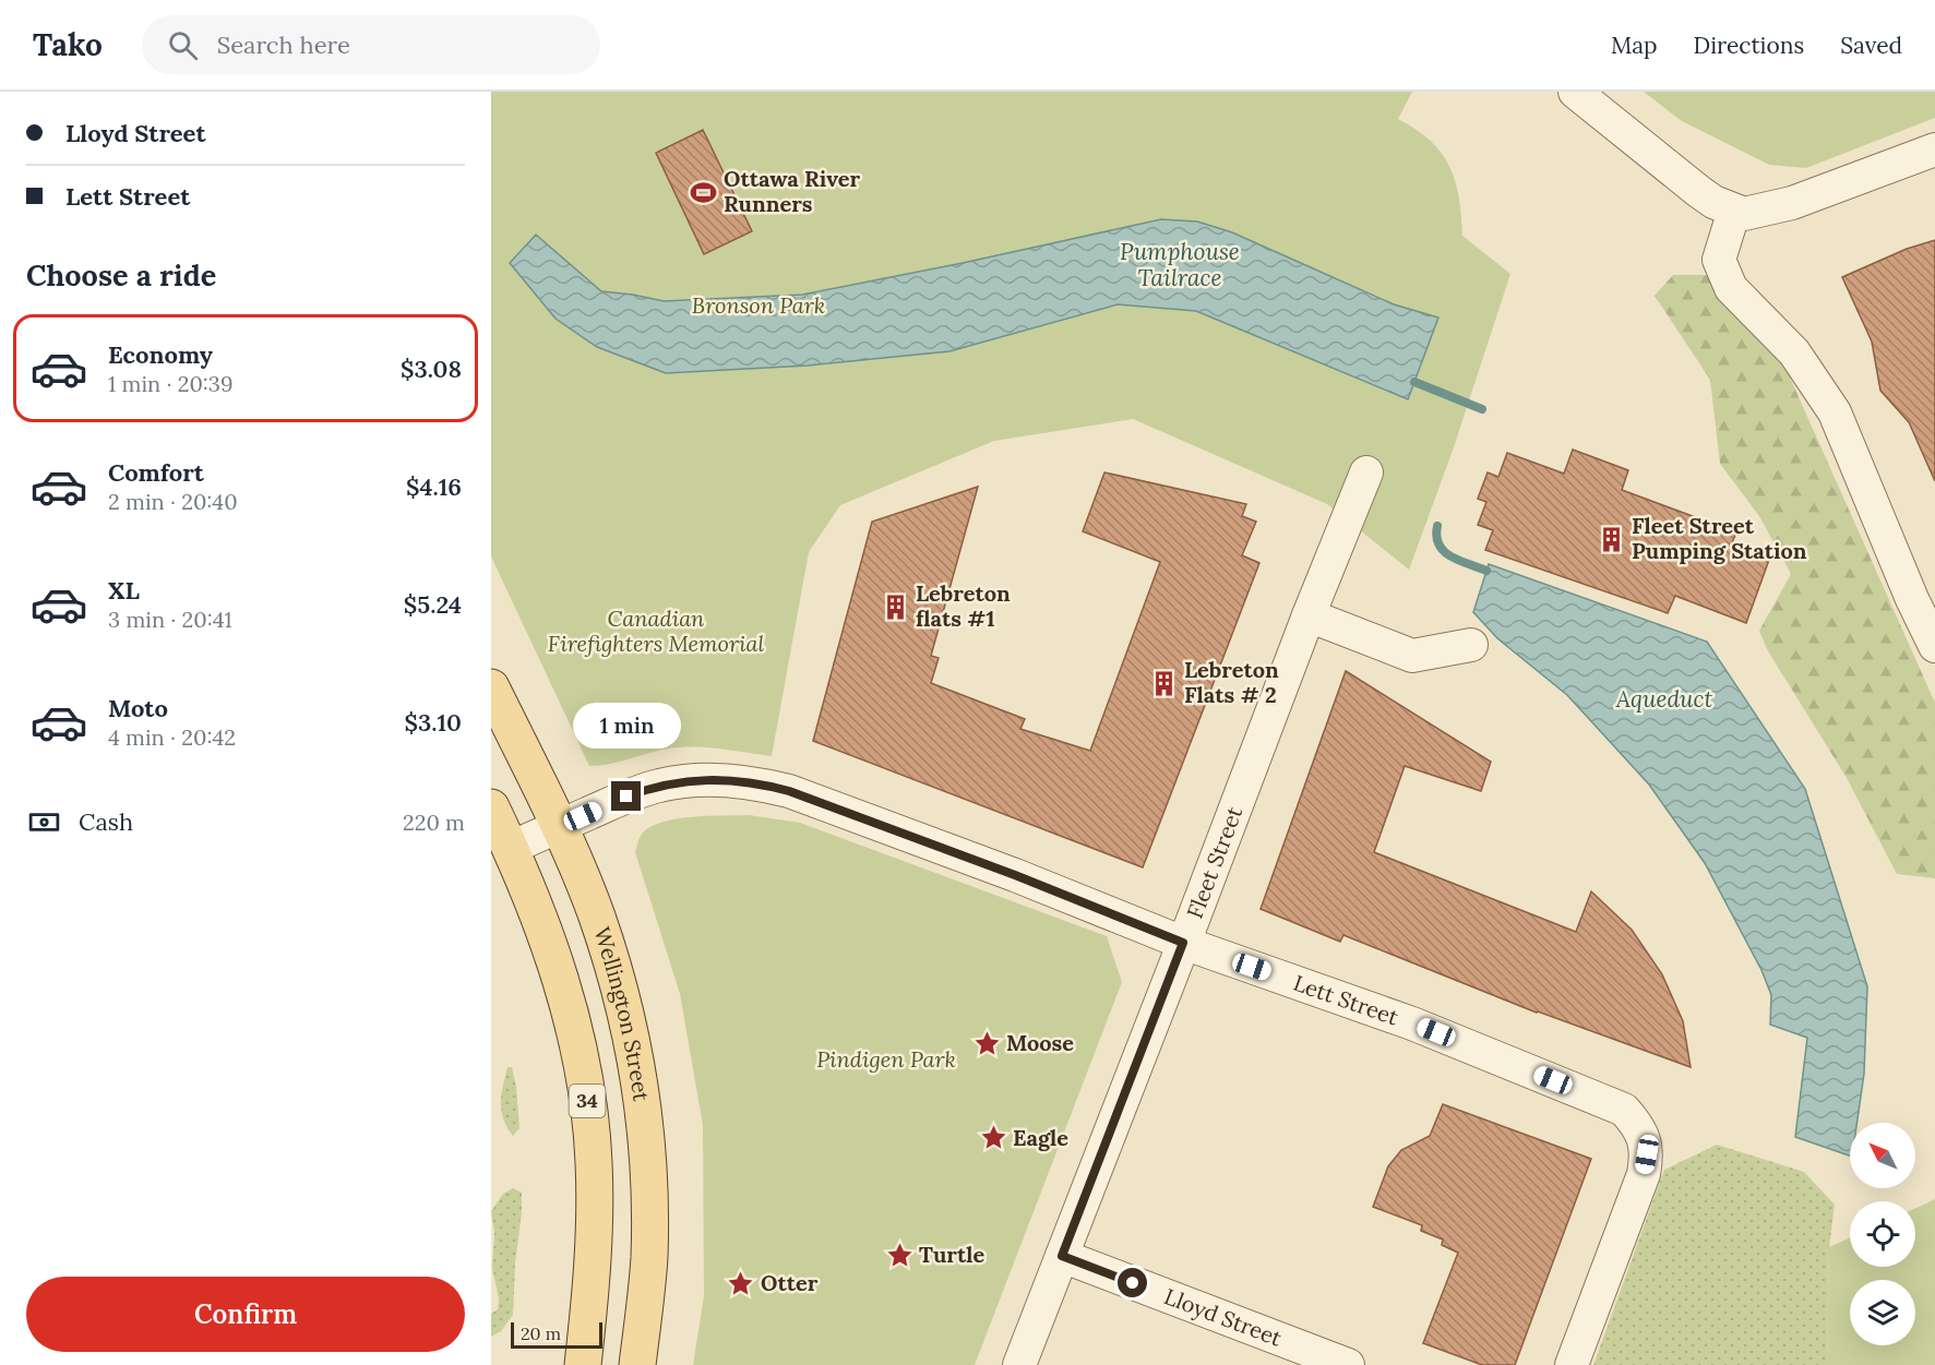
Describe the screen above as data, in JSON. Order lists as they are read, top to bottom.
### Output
{
  "streets": {
    "main road": ["Wellington Street", "34"],
    "street": ["Fleet Street", "Lett Street", "Lloyd Street"]
  },
  "crossings": [
    ["Fleet Street", "Lett Street"],
    ["Fleet Street", "Lloyd Street"],
    ["Lett Street", "Wellington Street"],
    ["Lett Street", "34"]
  ],
  "water": ["Pumphouse Tailrace", "Aqueduct"],
  "parks": ["Bronson Park", "Canadian Firefighters Memorial", "Pindigen Park"],
  "places": {
    "sports": ["Ottawa River Runners"],
    "building": ["Fleet Street Pumping Station", "Lebreton flats #1", "Lebreton Flats # 2"],
    "place": [
      "Moose",
      "Eagle",
      "Turtle",
      "Otter"
    ]
  },
  "scale_bar": "20 m",
  "north": "top left",
  "page": {
    "header": "Tako",
    "search": "Search here",
    "nav": ["Map", "Directions", "Saved"],
    "banner": ["Lloyd Street", "Lett Street"],
    "heading": "Choose a ride",
    "list": [
      {
        "name": "Economy",
        "note": "1 min · 20:39",
        "value": "$3.08"
      },
      {
        "name": "Comfort",
        "note": "2 min · 20:40",
        "value": "$4.16"
      },
      {
        "name": "XL",
        "note": "3 min · 20:41",
        "value": "$5.24"
      },
      {
        "name": "Moto",
        "note": "4 min · 20:42",
        "value": "$3.10"
      }
    ],
    "bubble": "1 min",
    "pay": ["Cash", "220 m"],
    "buttons": "Confirm",
    "scale": "20 m"
  }
}
